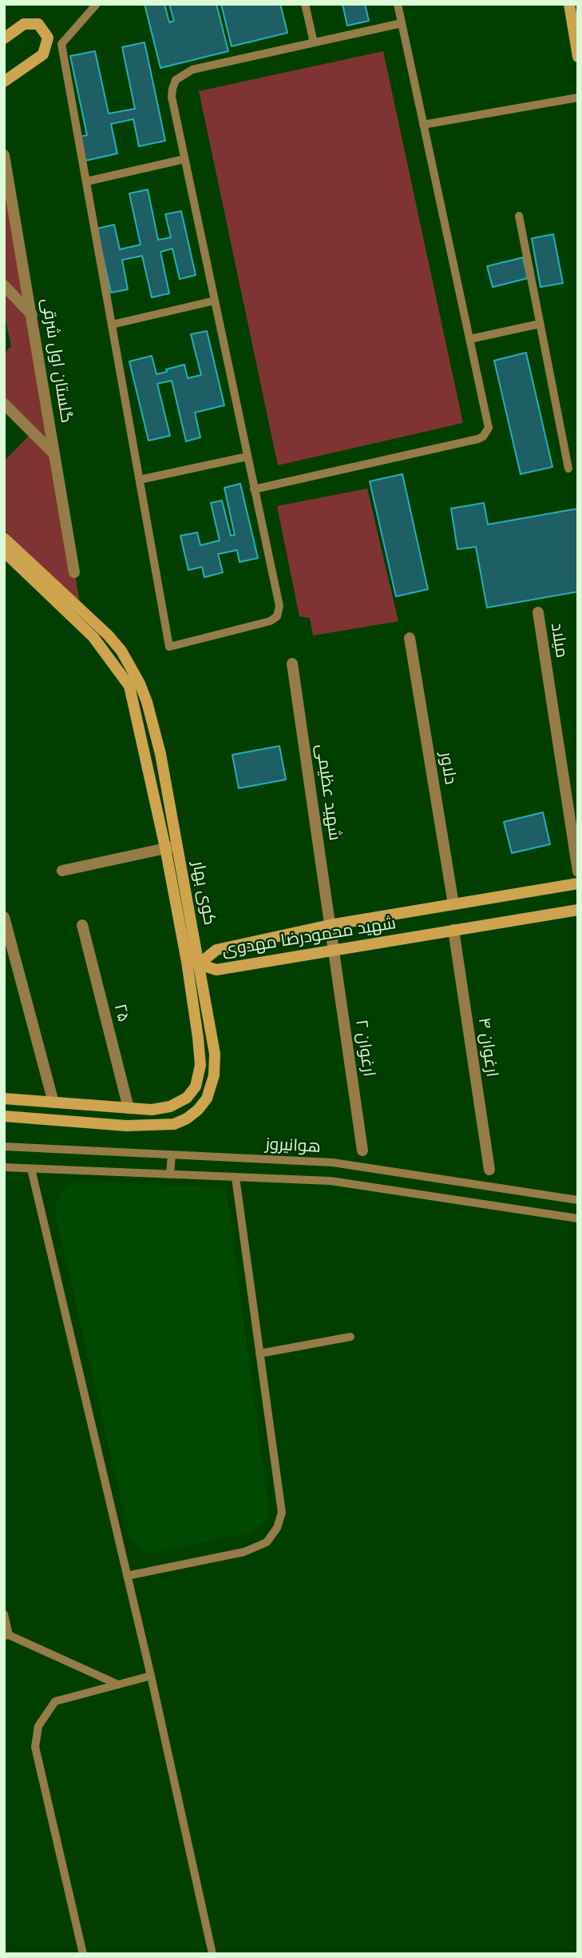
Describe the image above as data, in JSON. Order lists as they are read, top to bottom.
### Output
{
  "streets": {
    "street": [
      "گلستان اول شرقی",
      "میلاد",
      "دلاور",
      "شهید عظیمی",
      "کوی بهار",
      "شهید محمودرضا مهدوی",
      "۲۵",
      "ارغوان ۴",
      "ارغوان ۲"
    ],
    "lane": ["هوانیروز"]
  },
  "crossings": [
    ["دلاور", "شهید محمودرضا مهدوی"],
    ["شهید عظیمی", "شهید محمودرضا مهدوی"],
    ["شهید عظیمی", "ارغوان ۲"],
    ["کوی بهار", "شهید محمودرضا مهدوی"],
    ["کوی بهار", "۲۵"],
    ["شهید محمودرضا مهدوی", "ارغوان ۴"],
    ["شهید محمودرضا مهدوی", "ارغوان ۲"]
  ]
}
